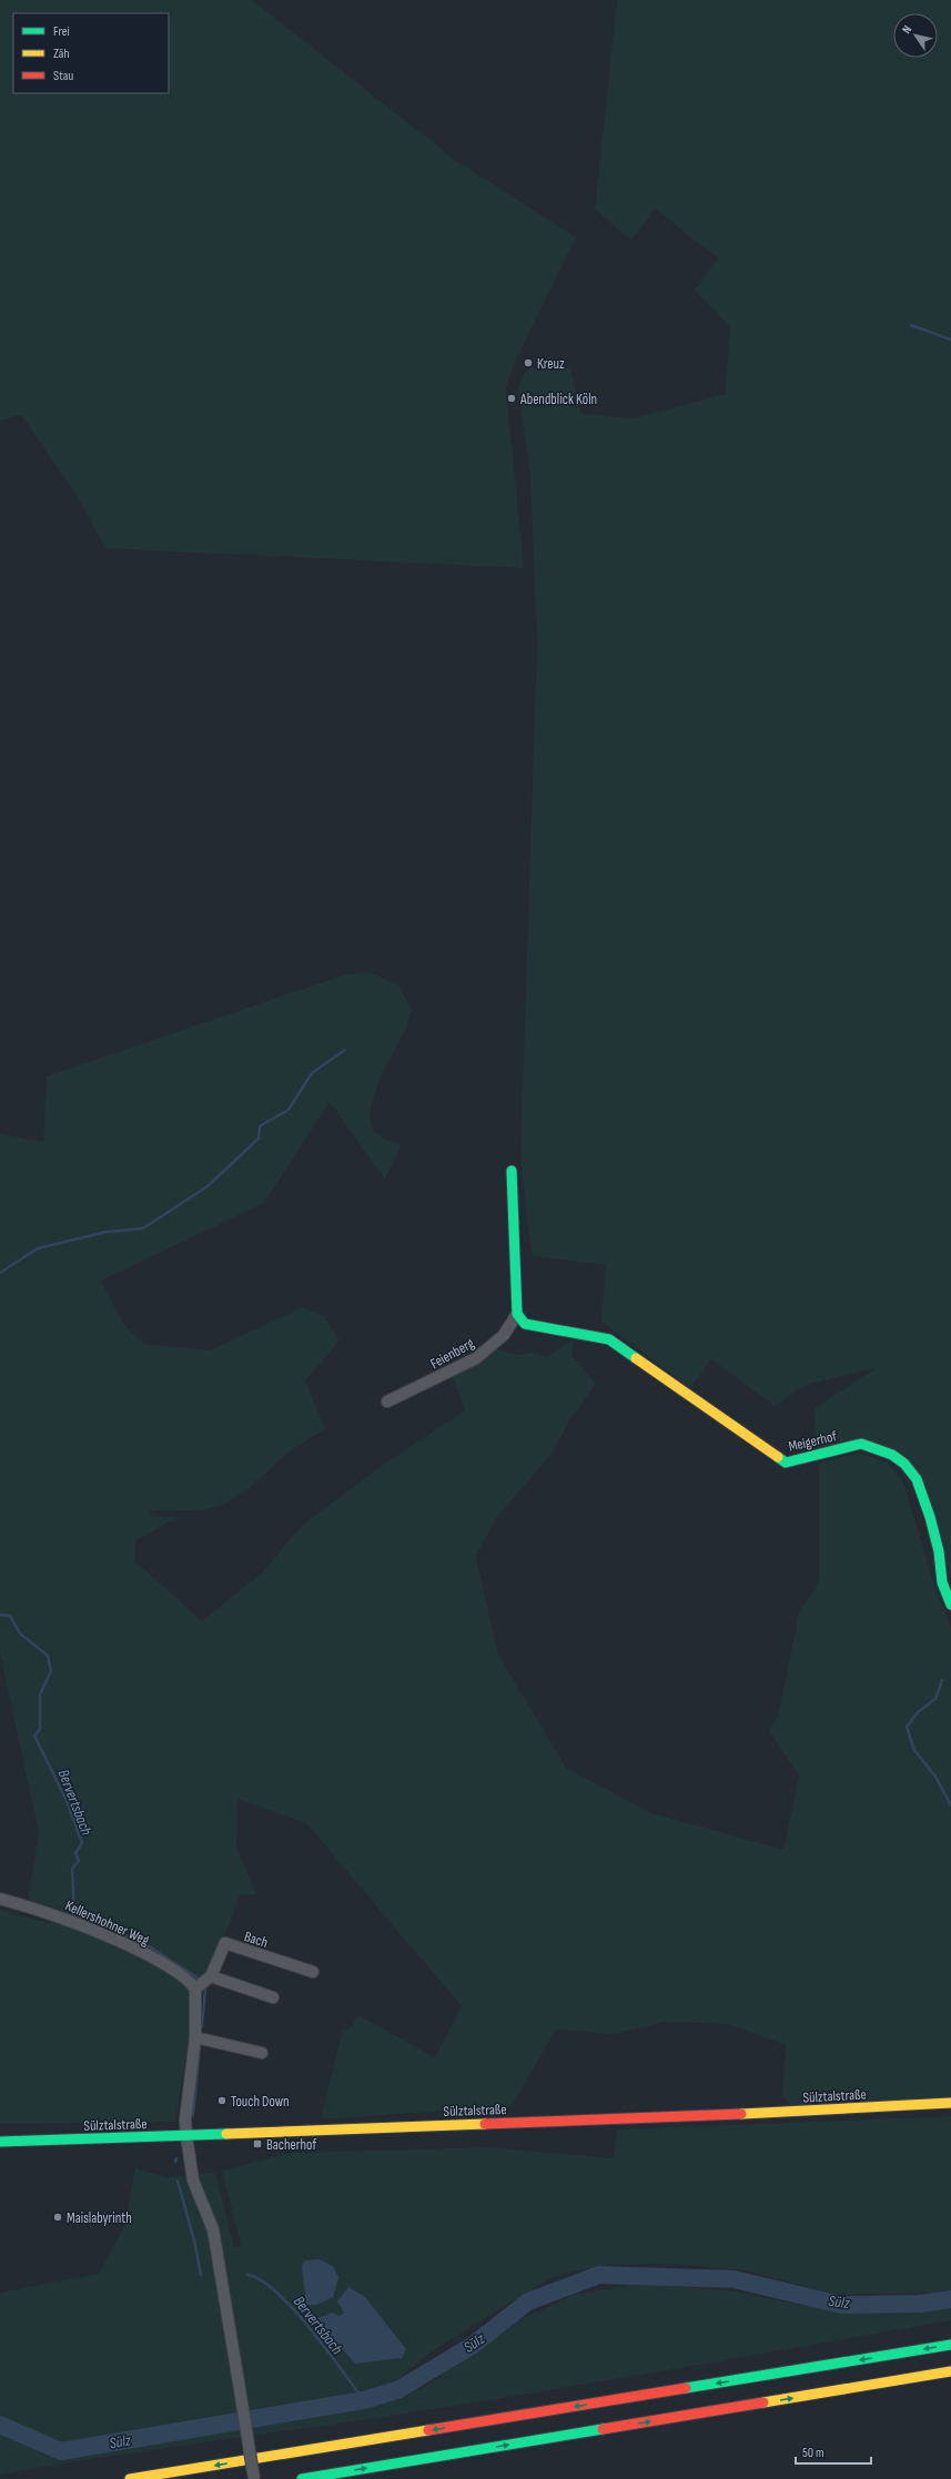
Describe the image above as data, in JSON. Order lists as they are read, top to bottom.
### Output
{
  "streets": {
    "main road": ["Meigerhof", "Sülztalstraße"],
    "street": ["Feienberg", "Kellershohner Weg", "Bach"]
  },
  "crossings": [
    ["Feienberg", "Meigerhof"]
  ],
  "water": ["Bervertsbach", "Sülz"],
  "places": {
    "other": [
      "Kreuz",
      "Abendblick Köln",
      "Touch Down",
      "Maislabyrinth"
    ],
    "transit": ["Bacherhof"]
  },
  "legend": ["Frei", "Zäh", "Stau"],
  "scale_bar": "50 m",
  "north": "top left"
}
